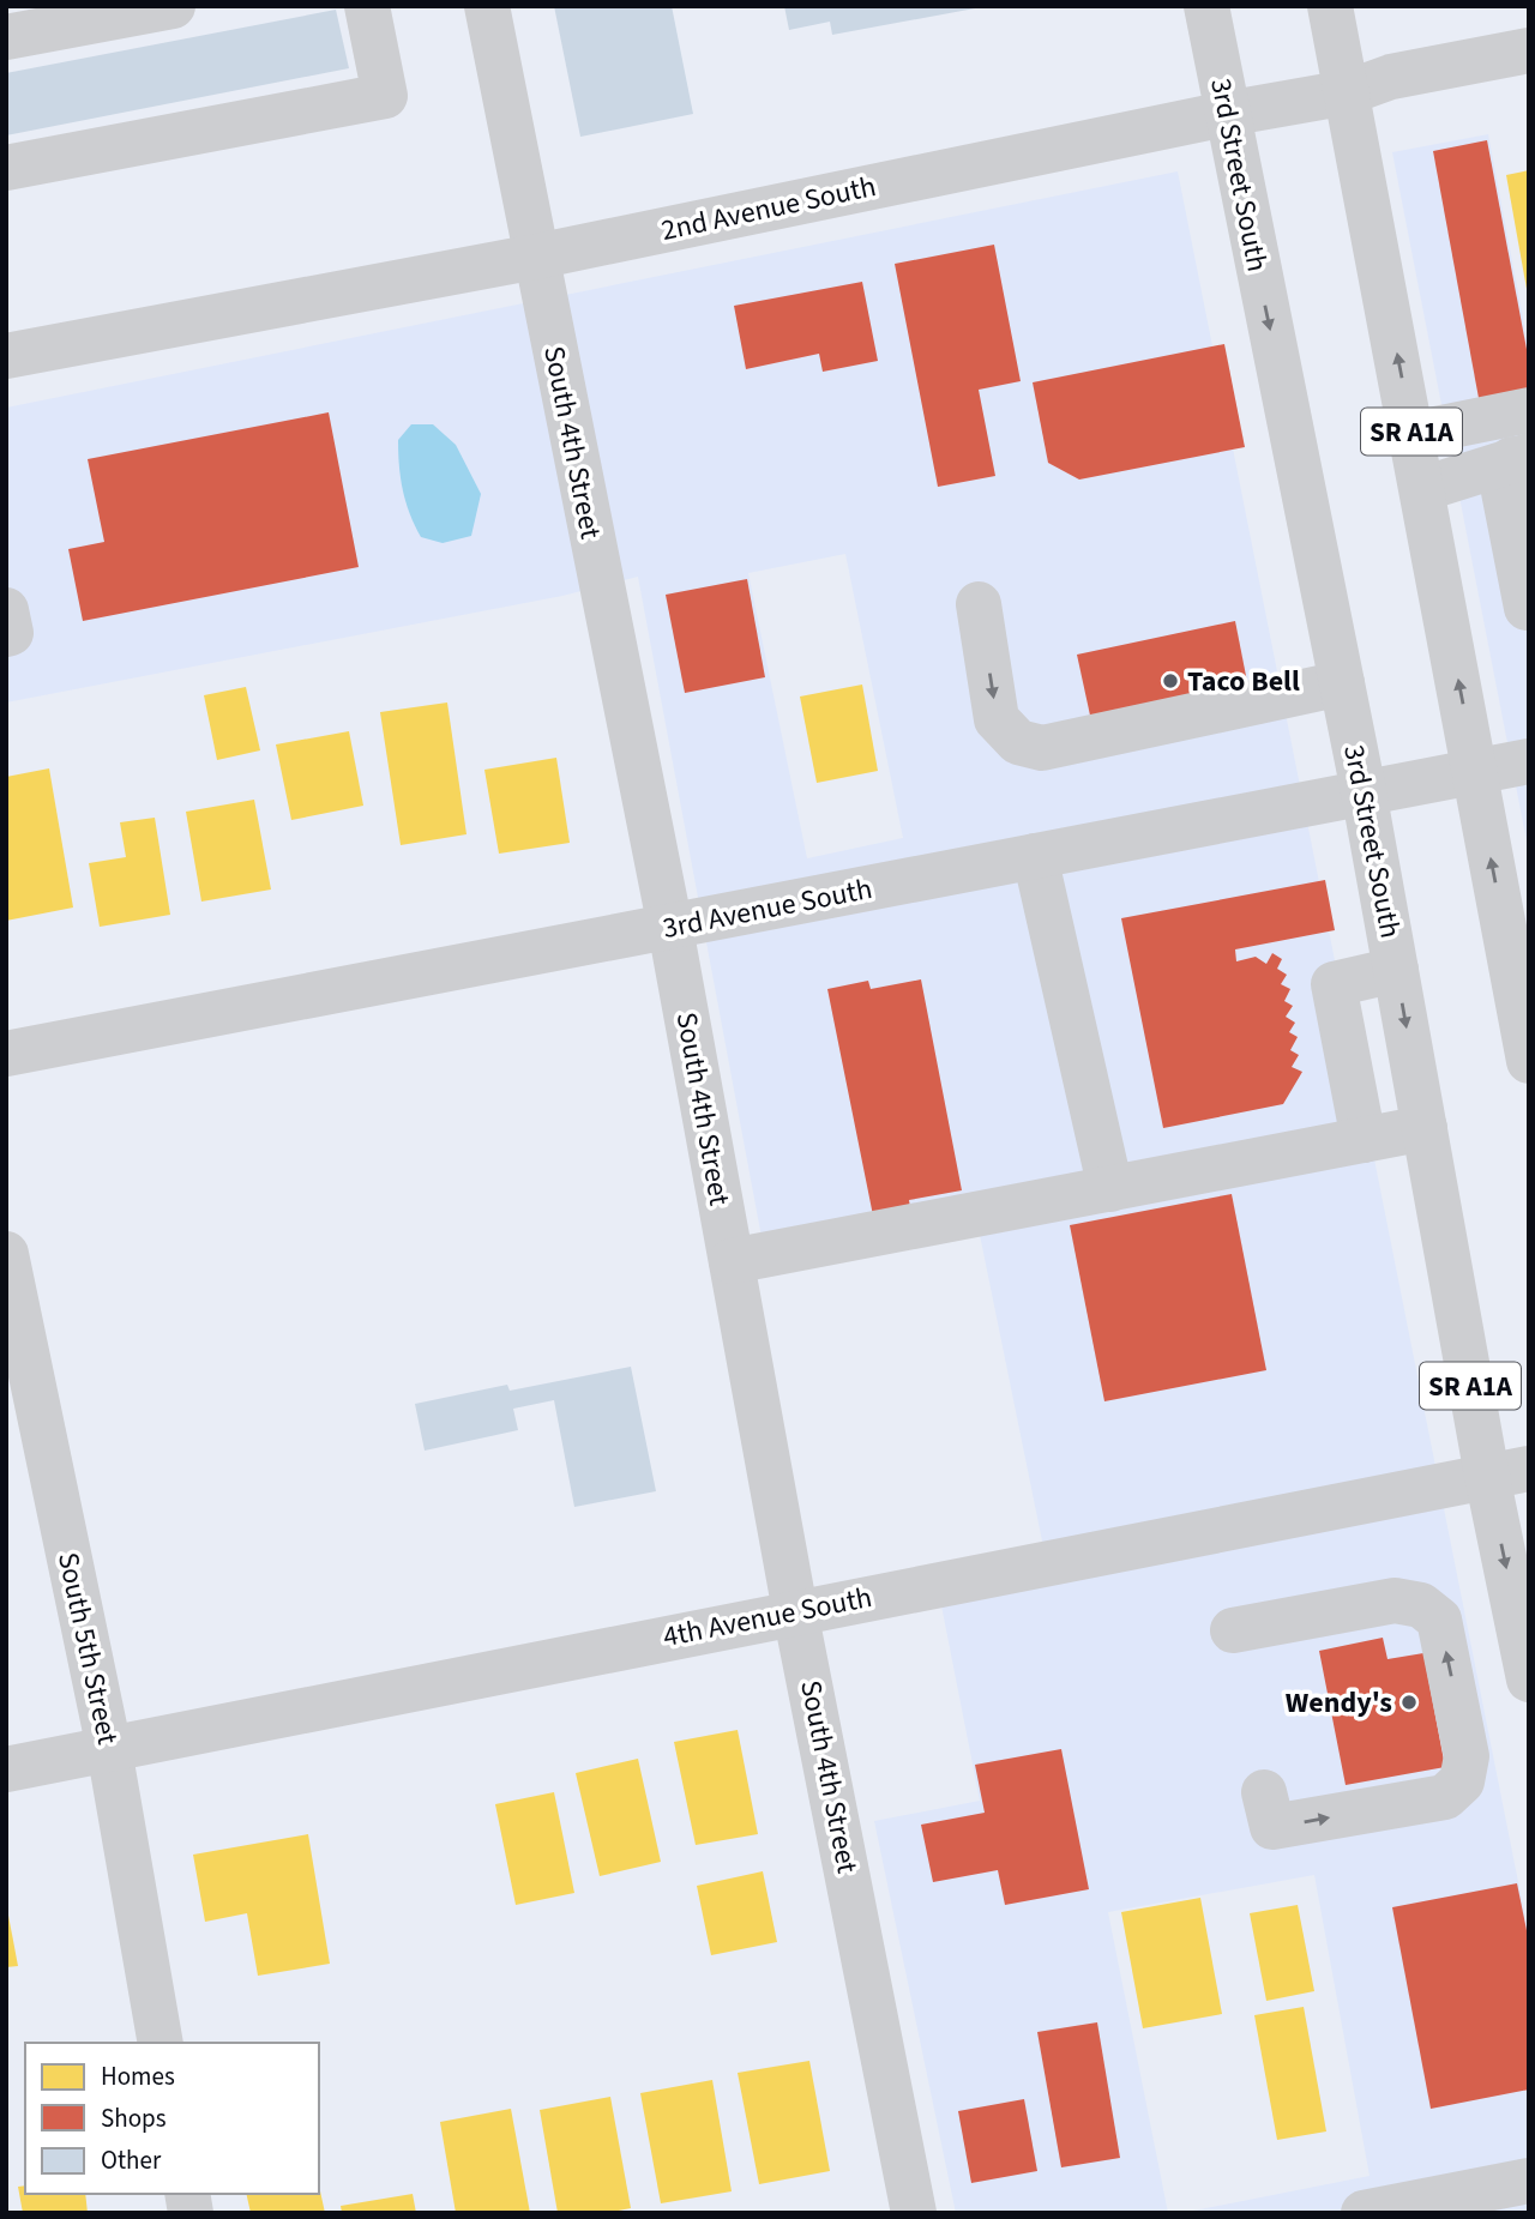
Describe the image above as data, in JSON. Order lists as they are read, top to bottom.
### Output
{
  "streets": {
    "street": [
      "3rd Street South",
      "2nd Avenue South",
      "SR A1A",
      "South 4th Street",
      "3rd Avenue South",
      "4th Avenue South",
      "South 5th Street"
    ]
  },
  "crossings": [
    ["3rd Street South", "2nd Avenue South"],
    ["3rd Street South", "3rd Avenue South"],
    ["3rd Street South", "4th Avenue South"],
    ["2nd Avenue South", "SR A1A"],
    ["2nd Avenue South", "South 4th Street"],
    ["SR A1A", "3rd Avenue South"],
    ["South 4th Street", "3rd Avenue South"],
    ["South 4th Street", "4th Avenue South"],
    ["4th Avenue South", "South 5th Street"]
  ],
  "places": ["Taco Bell", "Wendy's"],
  "legend": ["Homes", "Shops", "Other"]
}
